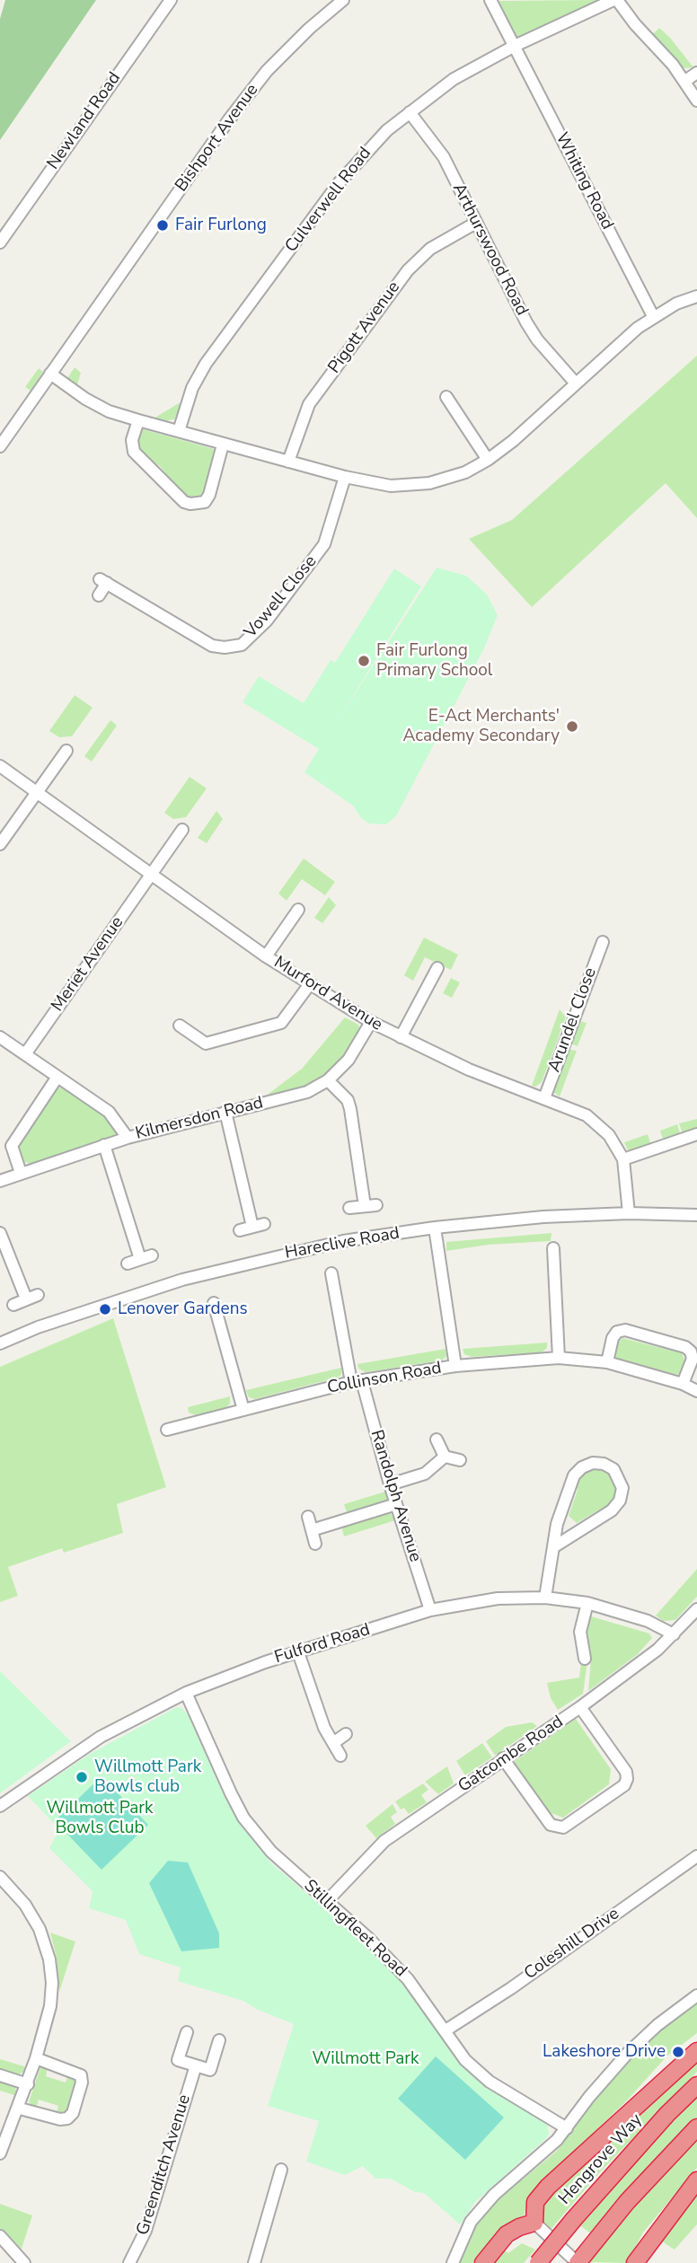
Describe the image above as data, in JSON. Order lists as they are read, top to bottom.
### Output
{
  "streets": {
    "highway": ["Hengrove Way"],
    "street": [
      "Newland Road",
      "Bishport Avenue",
      "Whiting Road",
      "Culverwell Road",
      "Arthurswood Road",
      "Pigott Avenue",
      "Vowell Close",
      "Meriet Avenue",
      "Murford Avenue",
      "Arundel Close",
      "Kilmersdon Road",
      "Hareclive Road",
      "Collinson Road",
      "Randolph Avenue",
      "Fulford Road",
      "Gatcombe Road",
      "Stillingfleet Road",
      "Coleshill Drive",
      "Greenditch Avenue"
    ]
  },
  "crossings": [
    ["Whiting Road", "Culverwell Road"],
    ["Culverwell Road", "Arthurswood Road"],
    ["Arthurswood Road", "Pigott Avenue"],
    ["Meriet Avenue", "Murford Avenue"],
    ["Murford Avenue", "Arundel Close"],
    ["Murford Avenue", "Kilmersdon Road"],
    ["Murford Avenue", "Hareclive Road"],
    ["Collinson Road", "Randolph Avenue"],
    ["Randolph Avenue", "Fulford Road"],
    ["Fulford Road", "Gatcombe Road"],
    ["Fulford Road", "Stillingfleet Road"],
    ["Gatcombe Road", "Stillingfleet Road"],
    ["Stillingfleet Road", "Coleshill Drive"]
  ],
  "parks": ["Willmott Park Bowls Club", "Willmott Park"],
  "places": [
    "Fair Furlong",
    "Fair Furlong Primary School",
    "E-Act Merchants' Academy Secondary",
    "Lenover Gardens",
    "Willmott Park Bowls club",
    "Lakeshore Drive"
  ]
}
